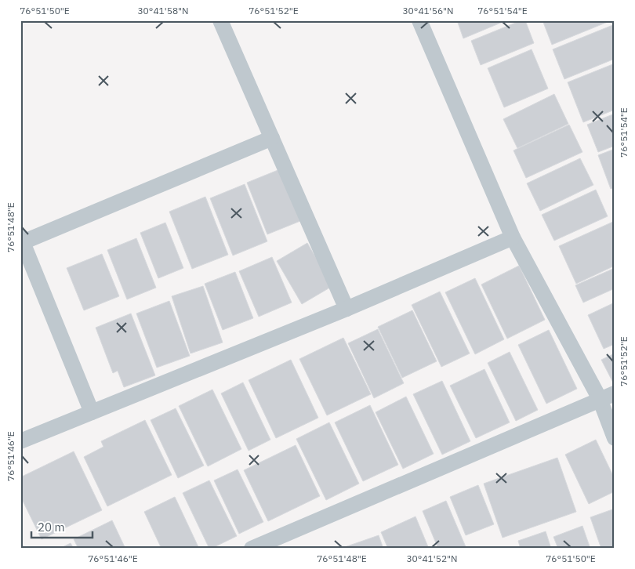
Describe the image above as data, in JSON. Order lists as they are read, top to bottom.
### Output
{
  "scale_bar": "20 m",
  "coordinates": [
    "76°51'50\"E",
    "30°41'58\"N",
    "76°51'52\"E",
    "30°41'56\"N",
    "76°51'54\"E",
    "76°51'48\"E",
    "76°51'46\"E",
    "30°41'52\"N"
  ]
}
